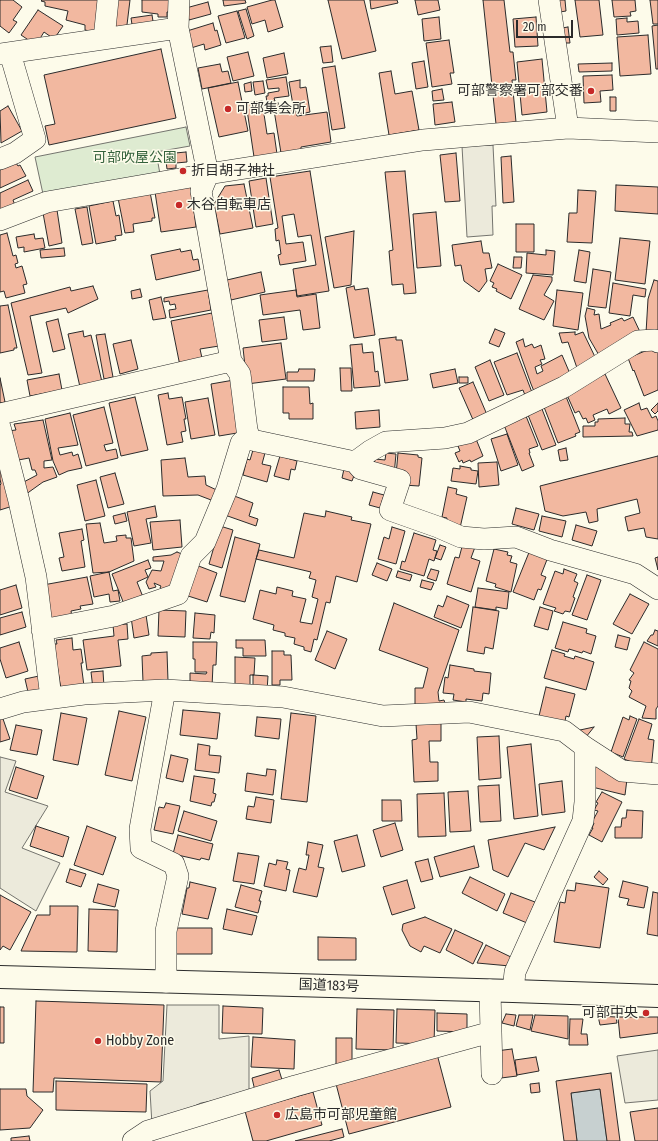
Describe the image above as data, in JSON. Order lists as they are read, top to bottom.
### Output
{
  "streets": {
    "highway": ["国道183号"]
  },
  "parks": ["可部吹屋公園"],
  "places": [
    "可部警察署可部交番",
    "可部集会所",
    "折目胡子神社",
    "木谷自転車店",
    "可部中央",
    "Hobby Zone",
    "広島市可部児童館"
  ],
  "scale_bar": "20 m"
}
